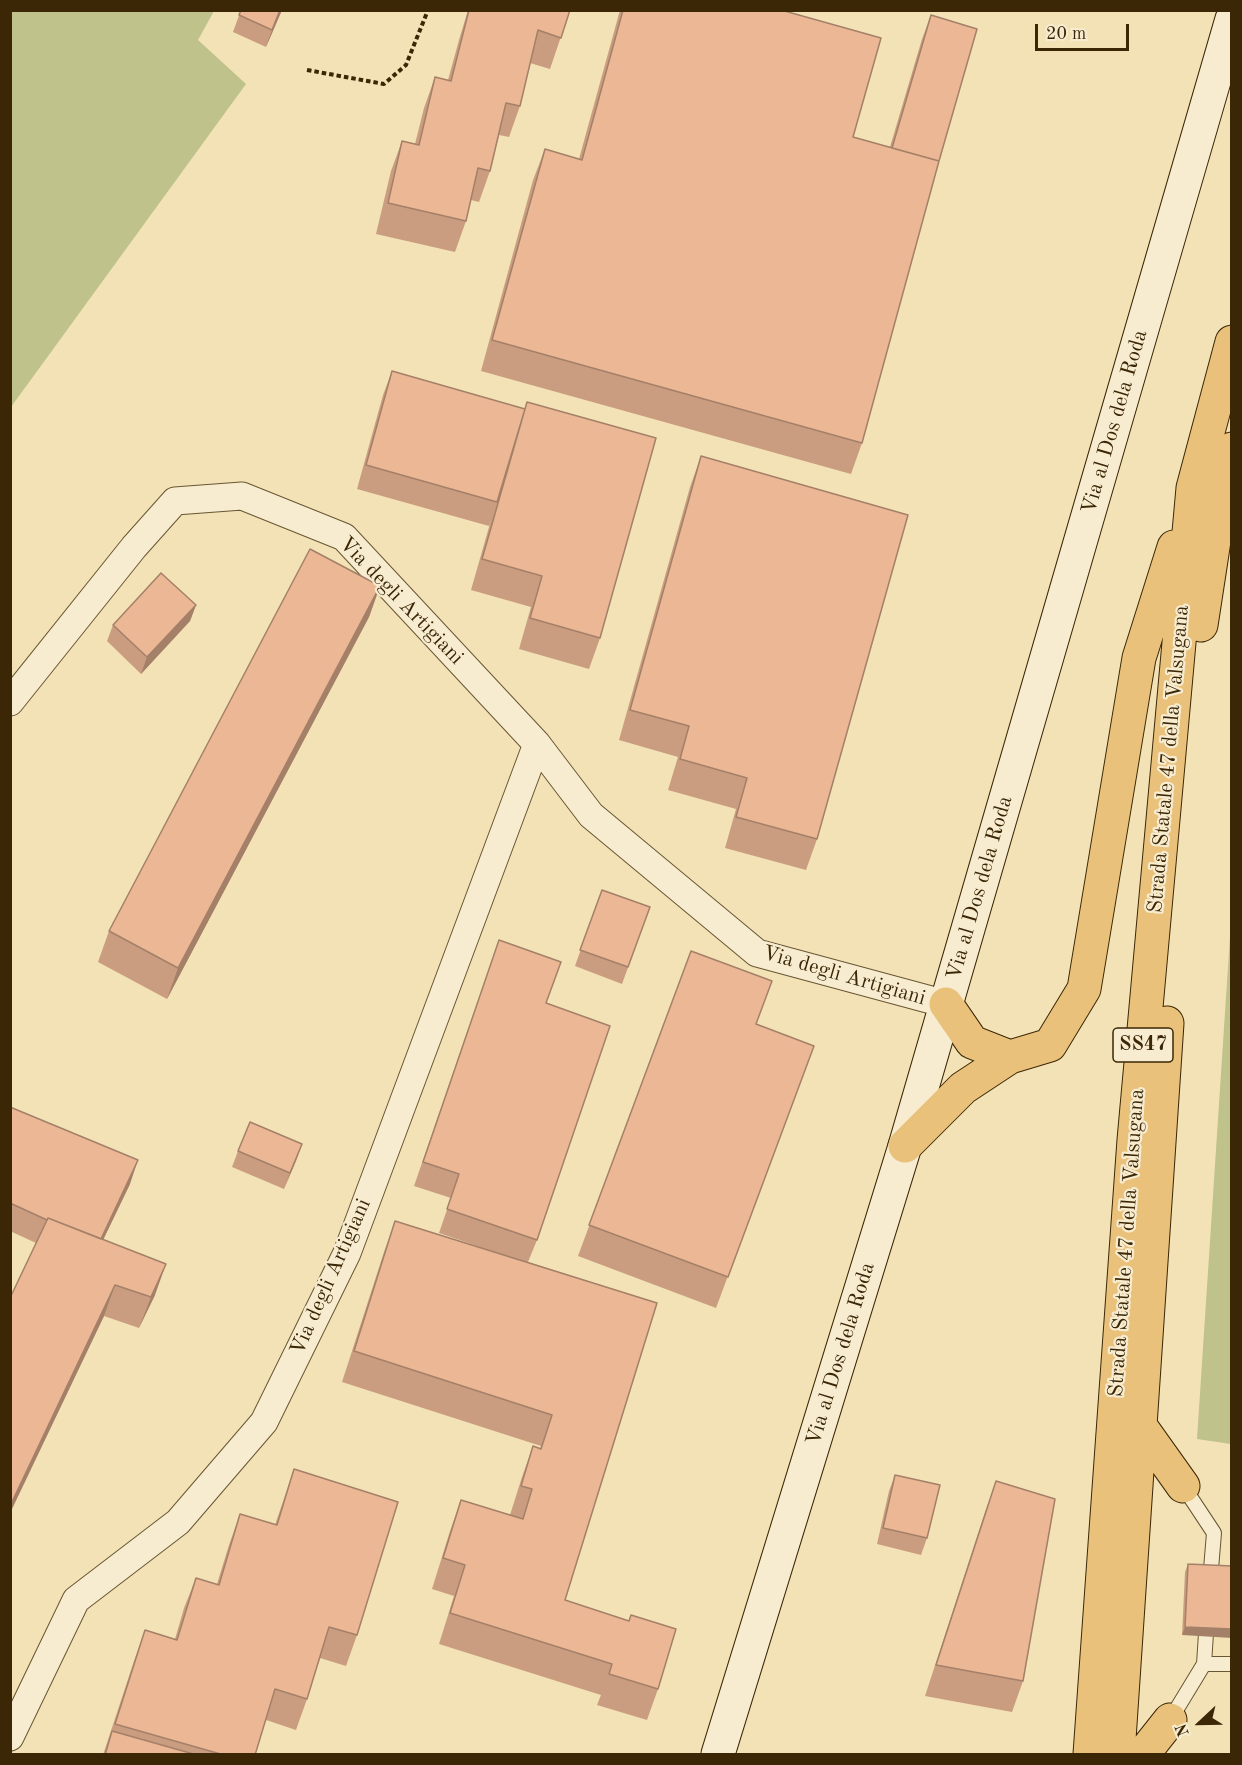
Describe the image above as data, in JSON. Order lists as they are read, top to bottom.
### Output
{
  "streets": {
    "highway": ["Strada Statale 47 della Valsugana", "SS47"],
    "main road": ["Via al Dos dela Roda"],
    "street": ["Via degli Artigiani"]
  },
  "crossings": [
    ["Via al Dos dela Roda", "Via degli Artigiani"]
  ],
  "scale_bar": "20 m",
  "north": "left"
}
